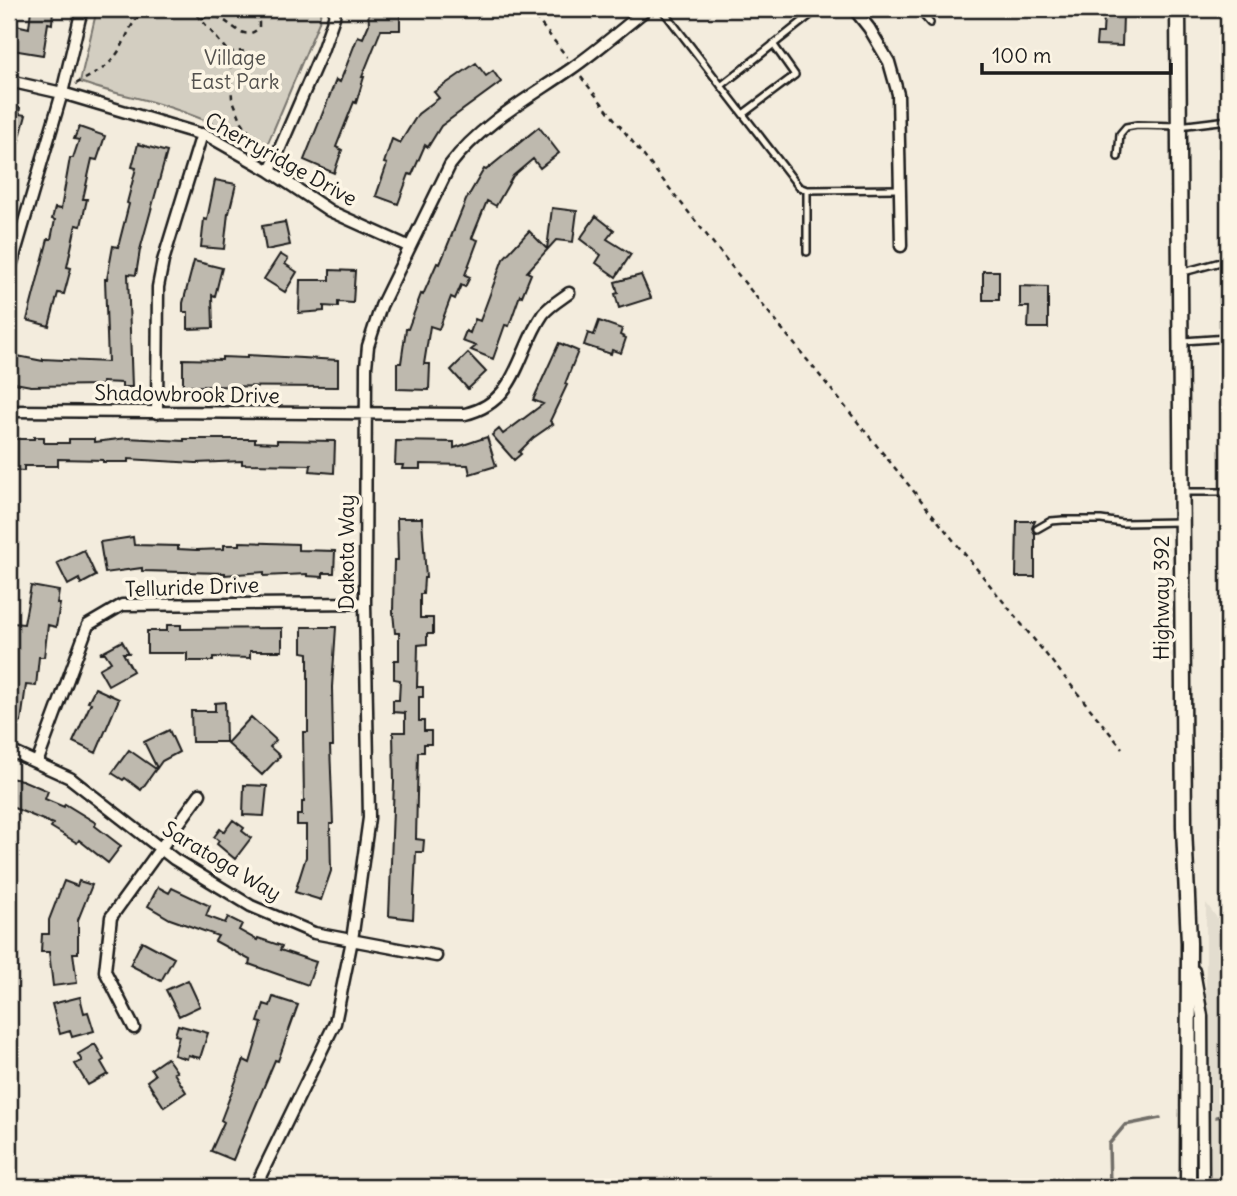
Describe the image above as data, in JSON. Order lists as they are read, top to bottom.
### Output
{
  "streets": {
    "main road": ["Highway 392"],
    "street": [
      "Cherryridge Drive",
      "Shadowbrook Drive",
      "Dakota Way",
      "Telluride Drive",
      "Saratoga Way"
    ]
  },
  "crossings": [
    ["Cherryridge Drive", "Dakota Way"],
    ["Shadowbrook Drive", "Dakota Way"],
    ["Dakota Way", "Telluride Drive"],
    ["Dakota Way", "Saratoga Way"],
    ["Telluride Drive", "Saratoga Way"]
  ],
  "parks": ["Village East Park"],
  "scale_bar": "100 m"
}
